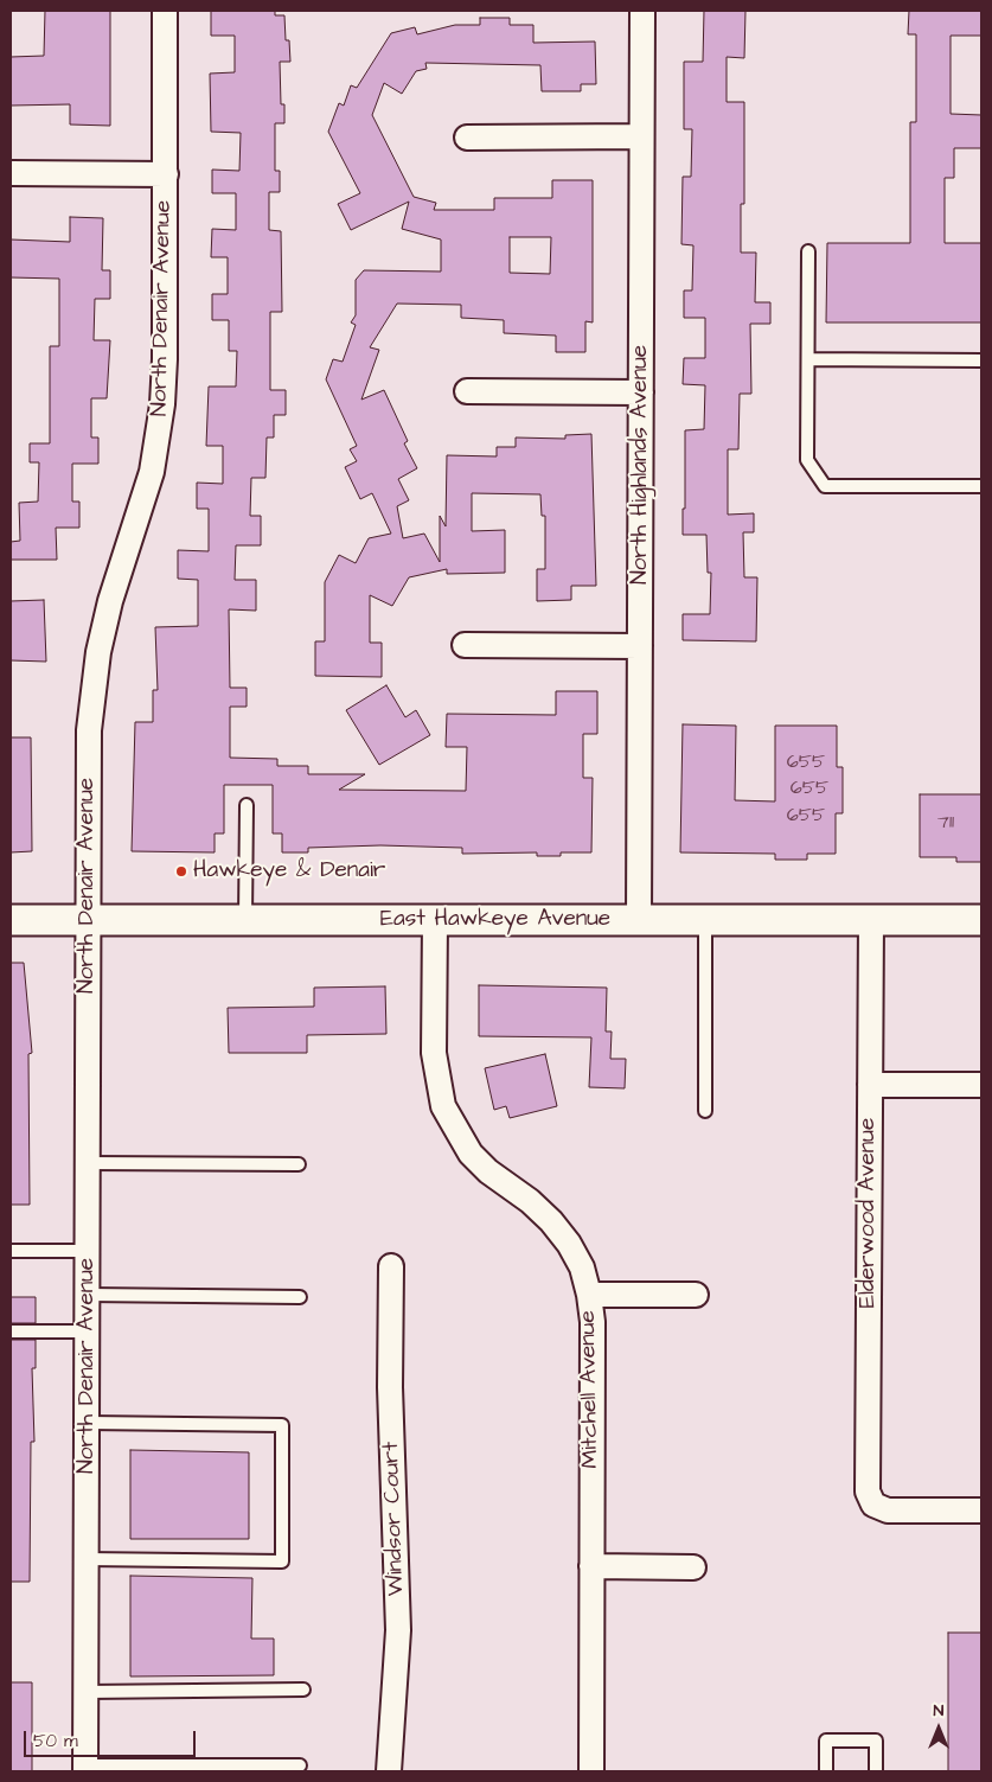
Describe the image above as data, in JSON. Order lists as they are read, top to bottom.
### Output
{
  "streets": {
    "street": [
      "North Denair Avenue",
      "North Highlands Avenue",
      "East Hawkeye Avenue",
      "Elderwood Avenue",
      "Mitchell Avenue",
      "Windsor Court"
    ]
  },
  "crossings": [
    ["North Denair Avenue", "East Hawkeye Avenue"],
    ["North Highlands Avenue", "East Hawkeye Avenue"],
    ["East Hawkeye Avenue", "Elderwood Avenue"],
    ["East Hawkeye Avenue", "Mitchell Avenue"]
  ],
  "places": ["Hawkeye & Denair"],
  "house_numbers": [
    "655",
    "655",
    "655",
    "711"
  ],
  "scale_bar": "50 m",
  "north": "top"
}
